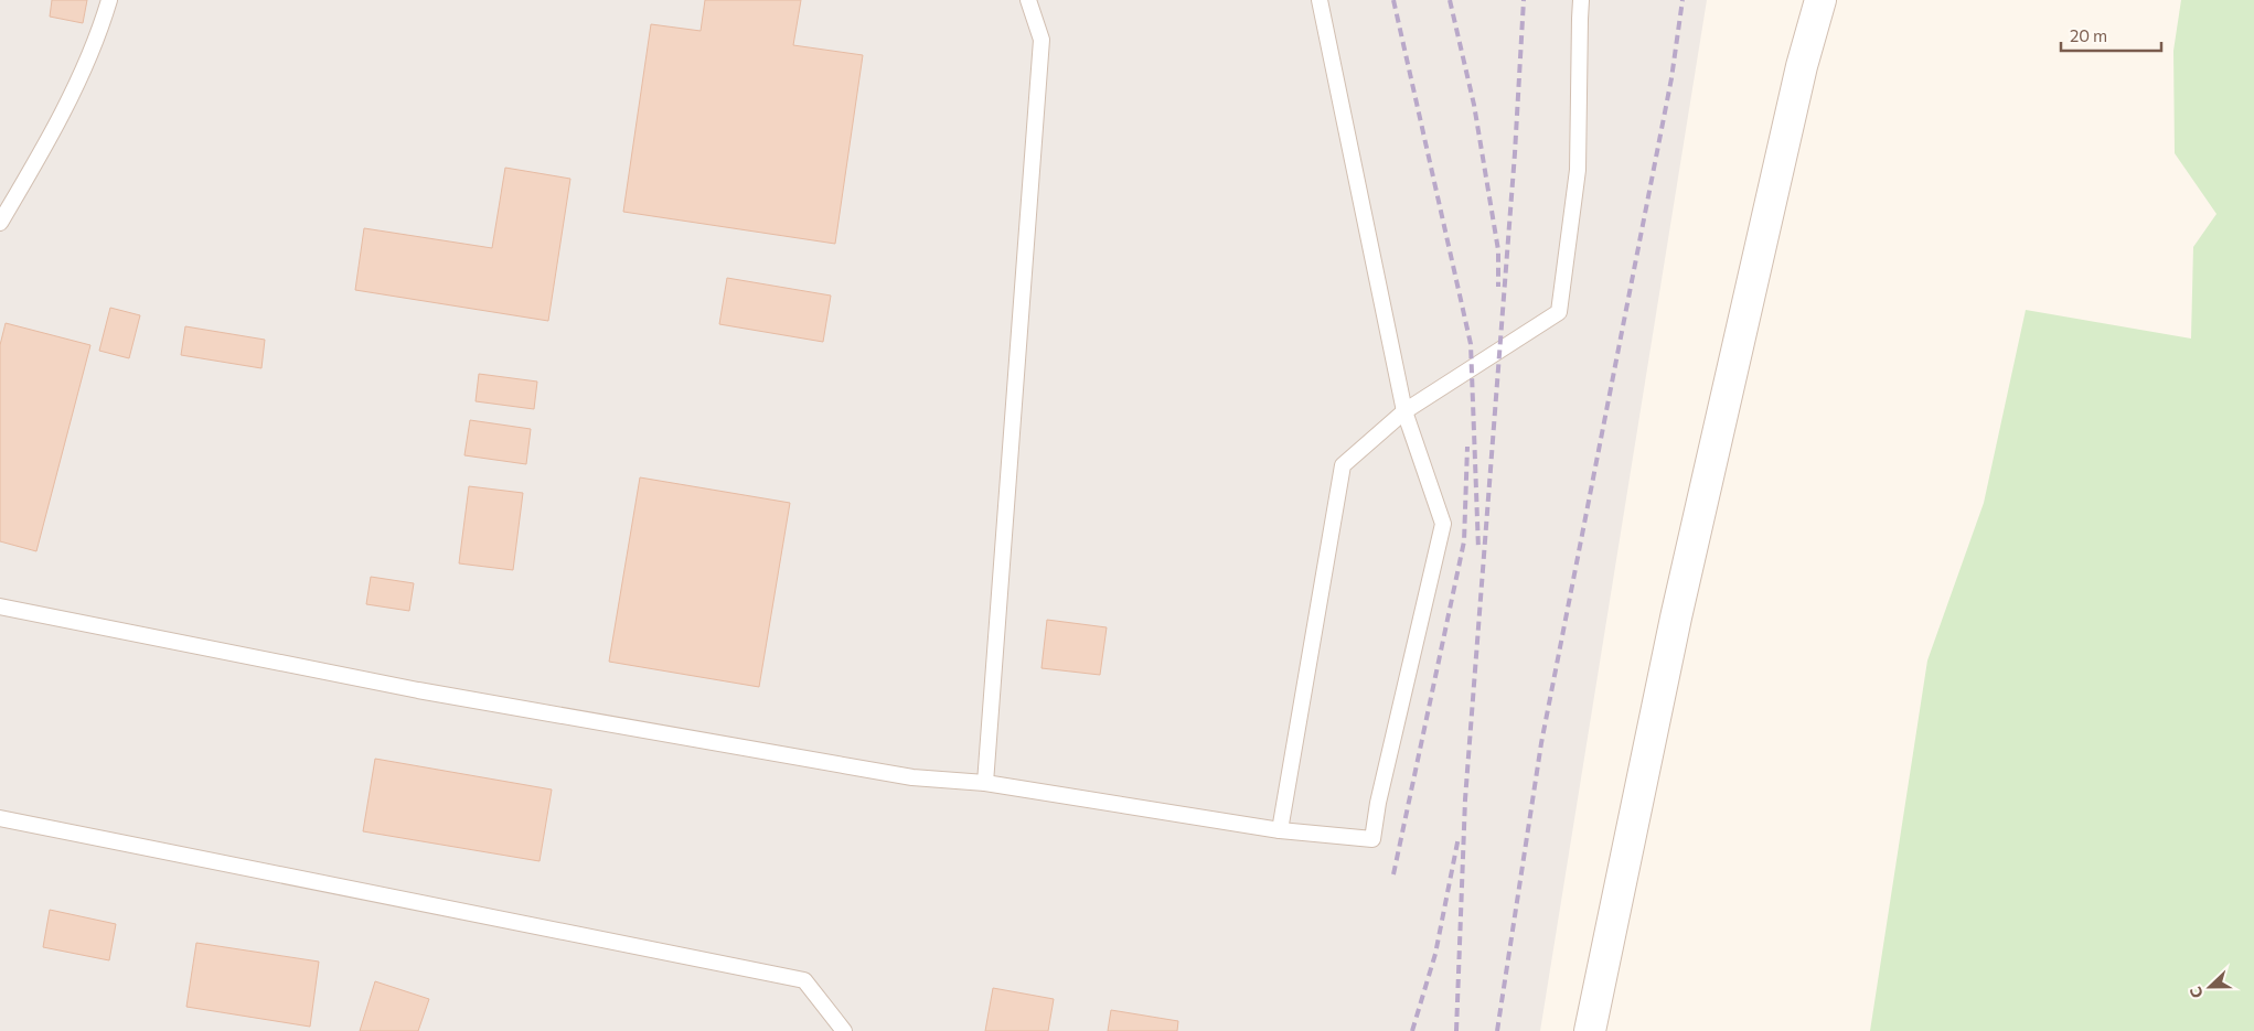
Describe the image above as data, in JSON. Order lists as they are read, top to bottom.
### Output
{
  "scale_bar": "20 m",
  "north": "left"
}
